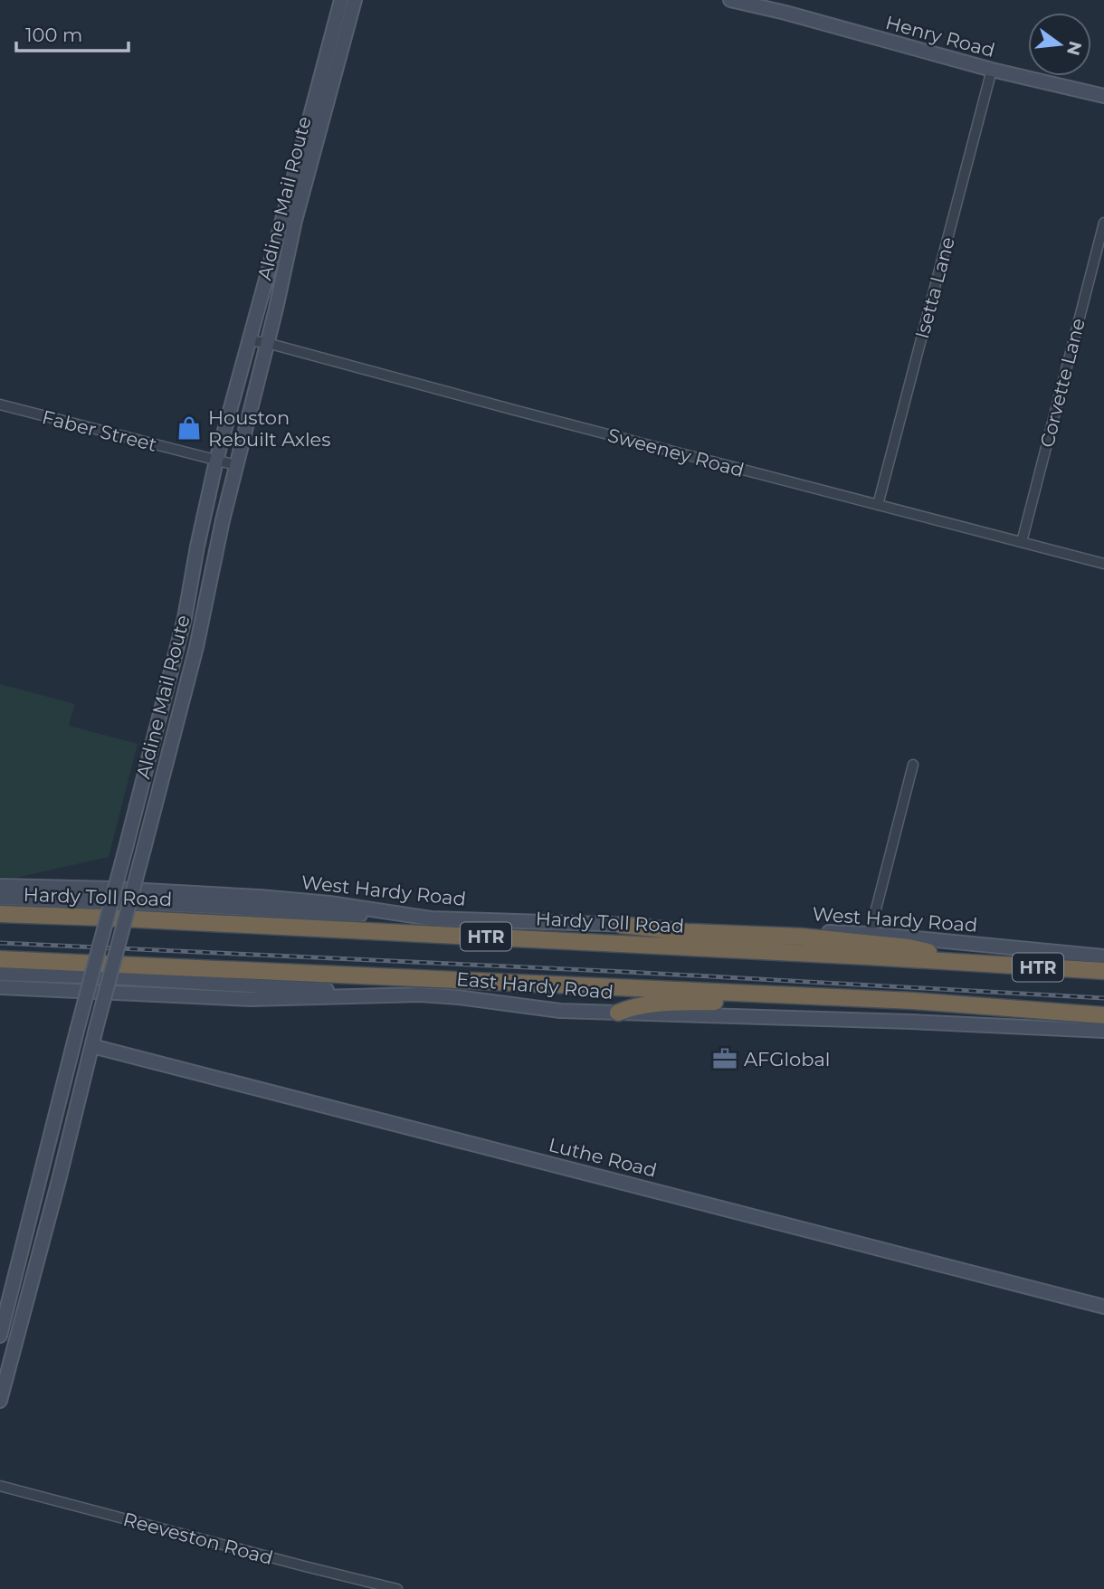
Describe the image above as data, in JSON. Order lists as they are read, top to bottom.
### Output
{
  "streets": {
    "highway": ["Hardy Toll Road", "HTR"],
    "main road": [
      "Henry Road",
      "Aldine Mail Route",
      "West Hardy Road",
      "East Hardy Road",
      "Luthe Road"
    ],
    "street": [
      "Isetta Lane",
      "Corvette Lane",
      "Faber Street",
      "Sweeney Road",
      "Reeveston Road"
    ]
  },
  "crossings": [
    ["Henry Road", "Isetta Lane"],
    ["Aldine Mail Route", "Faber Street"],
    ["Aldine Mail Route", "Sweeney Road"],
    ["Aldine Mail Route", "Luthe Road"],
    ["Isetta Lane", "Sweeney Road"],
    ["Corvette Lane", "Sweeney Road"]
  ],
  "places": {
    "shop": ["Houston Rebuilt Axles"],
    "office": ["AFGlobal"]
  },
  "scale_bar": "100 m",
  "north": "right"
}
